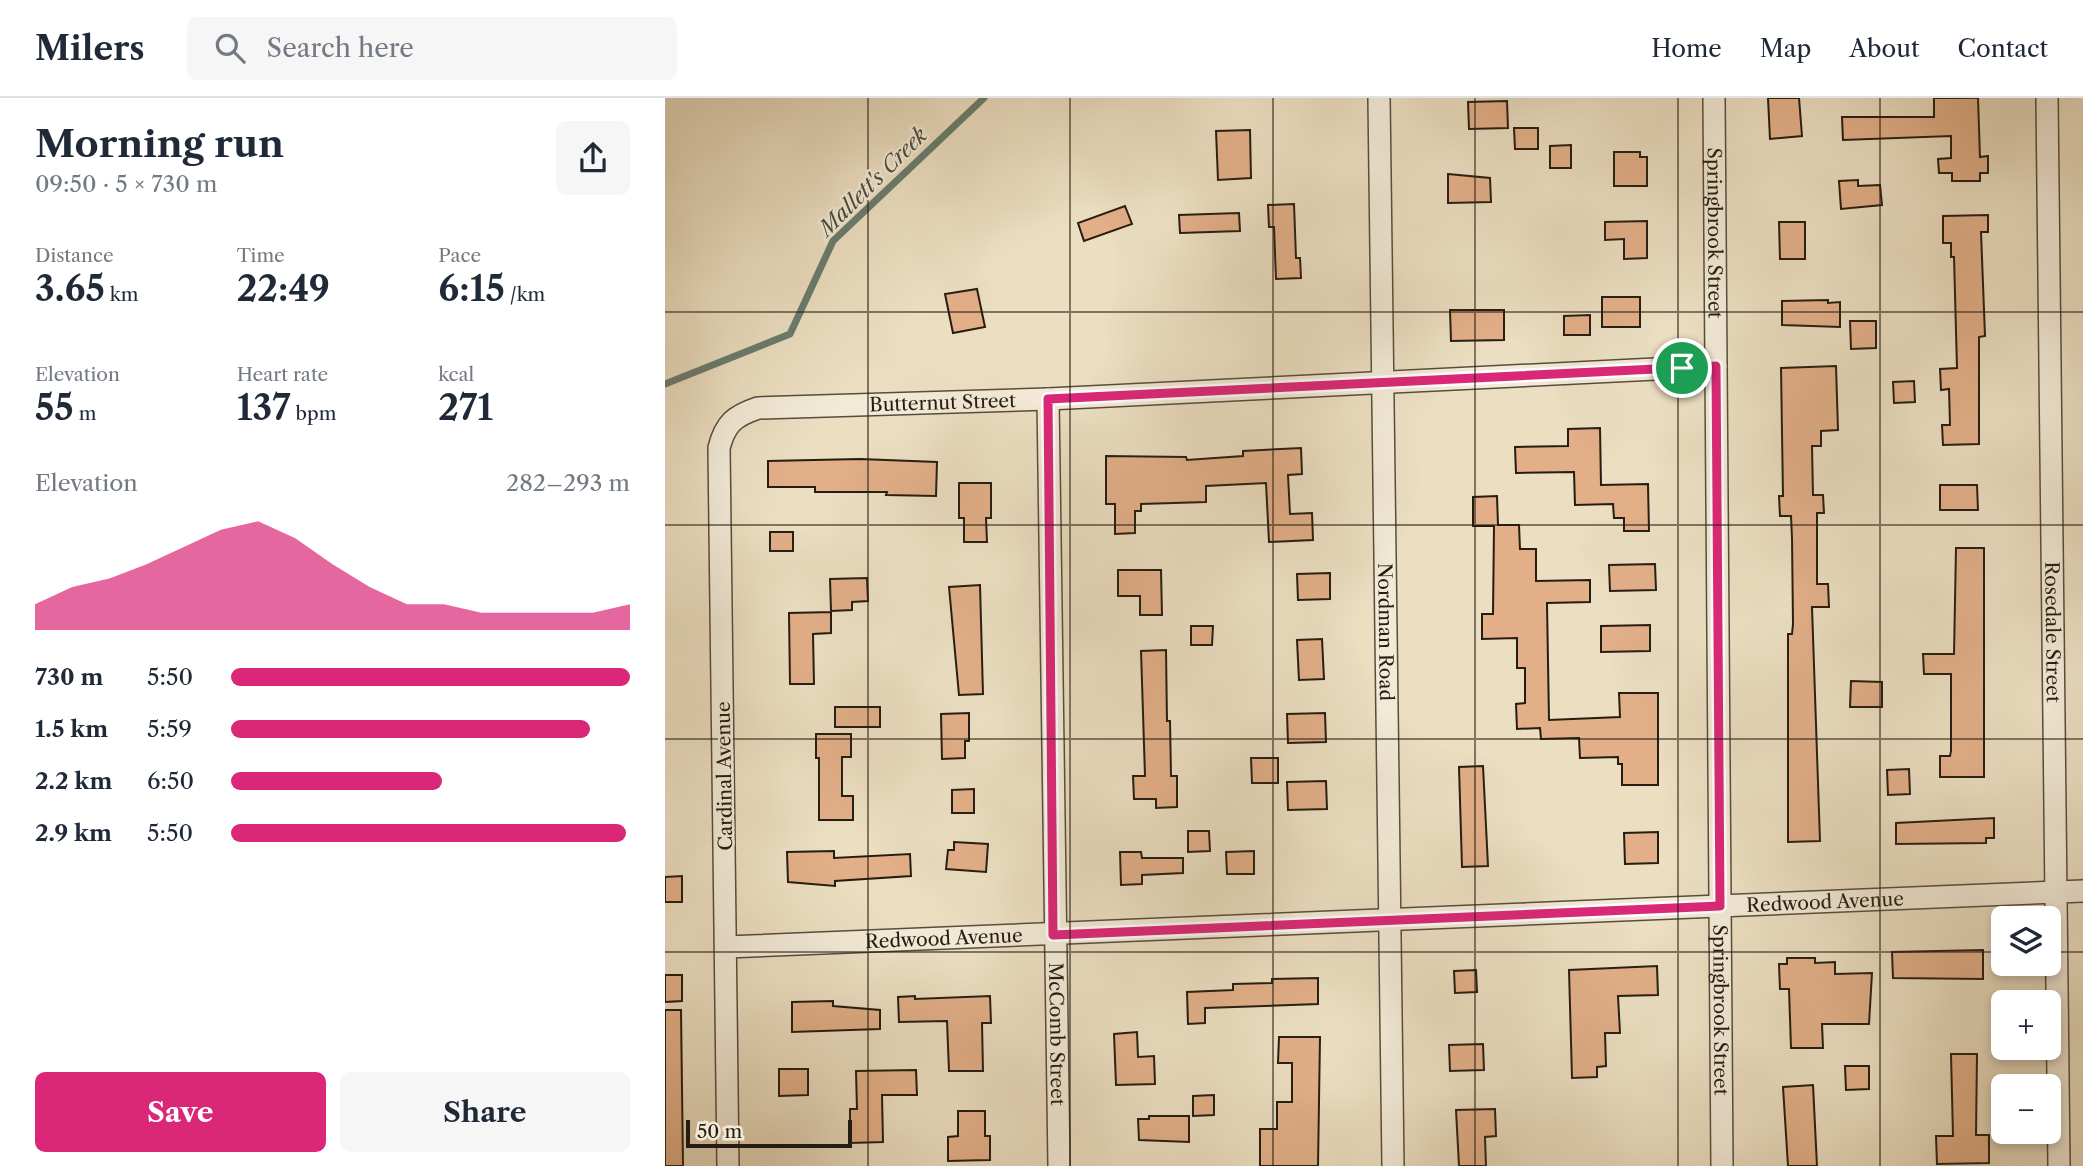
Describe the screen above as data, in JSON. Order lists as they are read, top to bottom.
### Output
{
  "streets": {
    "street": [
      "Springbrook Street",
      "Butternut Street",
      "Nordman Road",
      "Rosedale Street",
      "Cardinal Avenue",
      "Redwood Avenue",
      "McComb Street"
    ]
  },
  "crossings": [
    ["Springbrook Street", "Butternut Street"],
    ["Springbrook Street", "Redwood Avenue"],
    ["Butternut Street", "Nordman Road"],
    ["Butternut Street", "Cardinal Avenue"],
    ["Butternut Street", "McComb Street"],
    ["Nordman Road", "Redwood Avenue"],
    ["Rosedale Street", "Redwood Avenue"],
    ["Cardinal Avenue", "Redwood Avenue"],
    ["Redwood Avenue", "McComb Street"]
  ],
  "water": ["Mallett's Creek"],
  "scale_bar": "50 m",
  "page": {
    "header": "Milers",
    "search": "Search here",
    "nav": [
      "Home",
      "Map",
      "About",
      "Contact"
    ],
    "heading": ["Morning run", "09:50 · 5 × 730 m"],
    "stats": [
      ["Distance", "3.65 km"],
      ["Time", "22:49"],
      ["Pace", "6:15 /km"],
      ["Elevation", "55 m"],
      ["Heart rate", "137 bpm"],
      ["kcal", "271"]
    ],
    "chart": ["Elevation", "282–293 m"],
    "list": [
      {
        "name": "730 m",
        "note": "5:50"
      },
      {
        "name": "1.5 km",
        "note": "5:59"
      },
      {
        "name": "2.2 km",
        "note": "6:50"
      },
      {
        "name": "2.9 km",
        "note": "5:50"
      }
    ],
    "map_buttons": ["+", "−"],
    "buttons": ["Save", "Share"],
    "scale": "50 m"
  }
}
